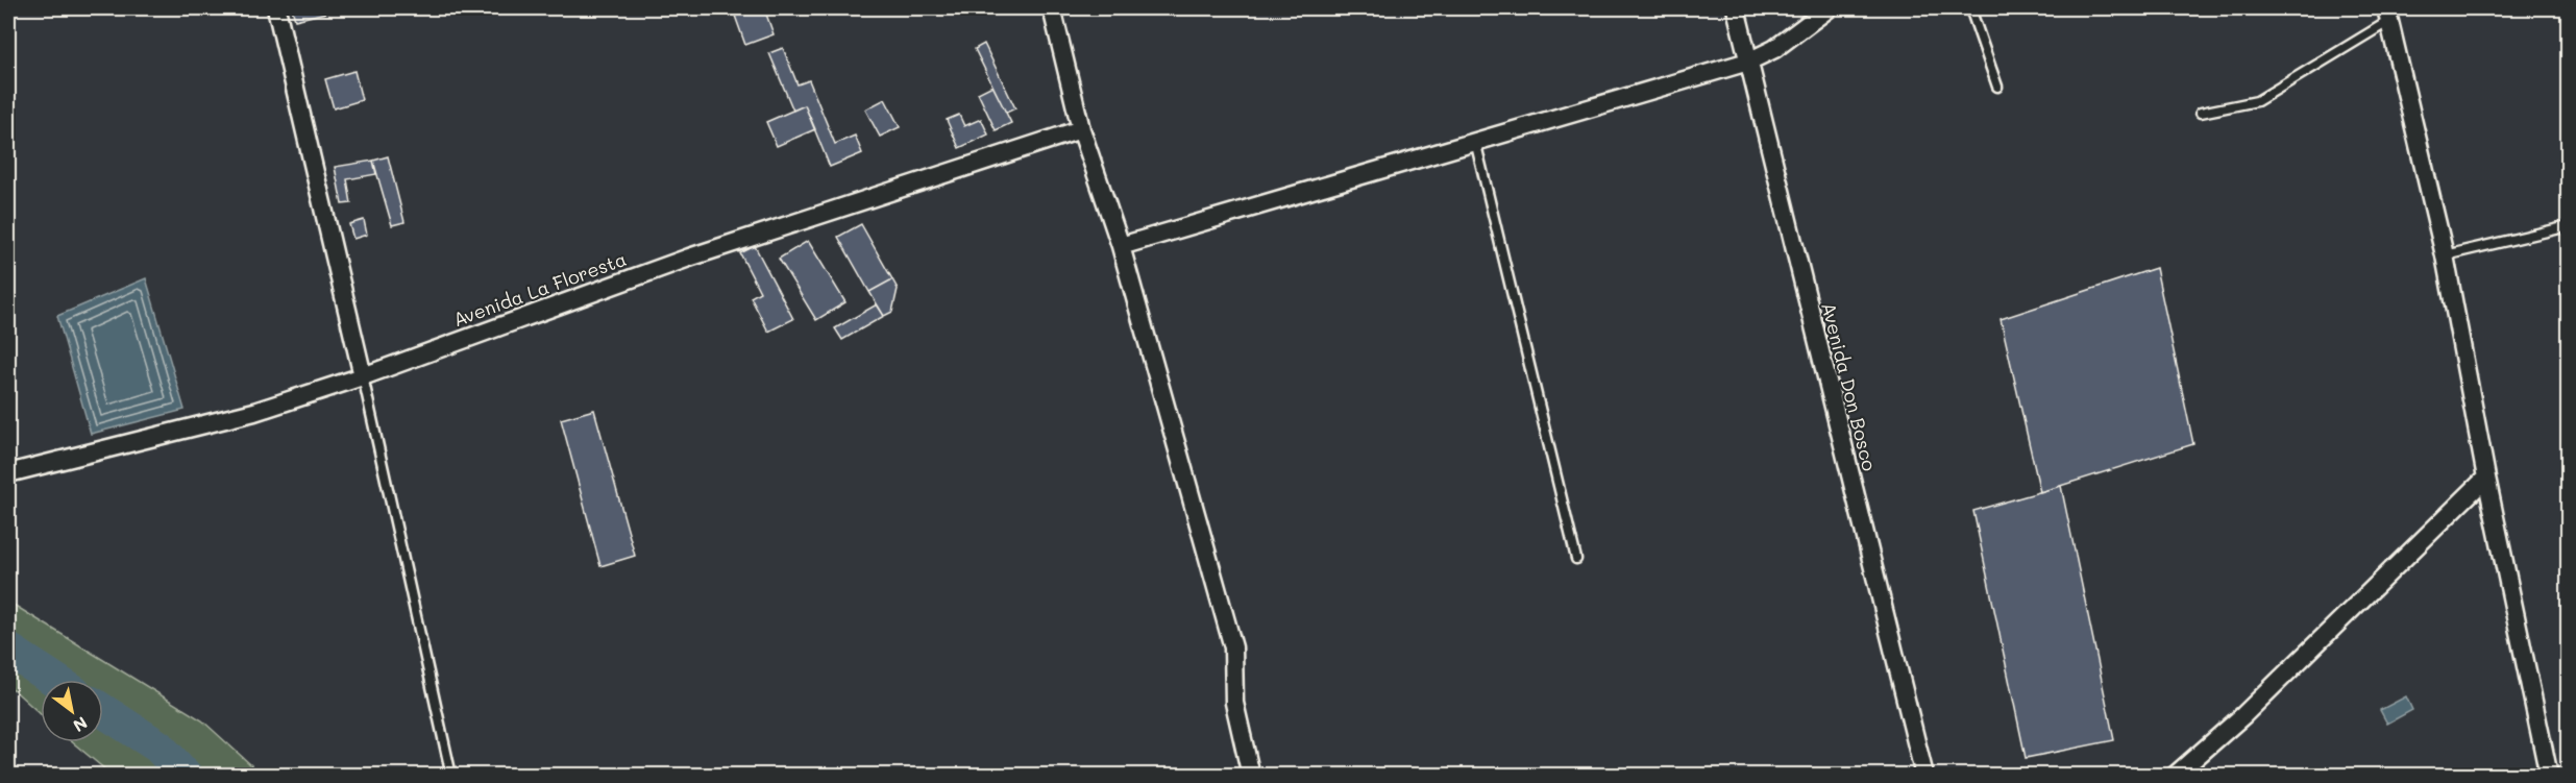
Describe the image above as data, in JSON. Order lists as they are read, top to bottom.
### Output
{
  "streets": {
    "street": ["Avenida La Floresta", "Avenida Don Bosco"]
  },
  "north": "bottom right"
}
